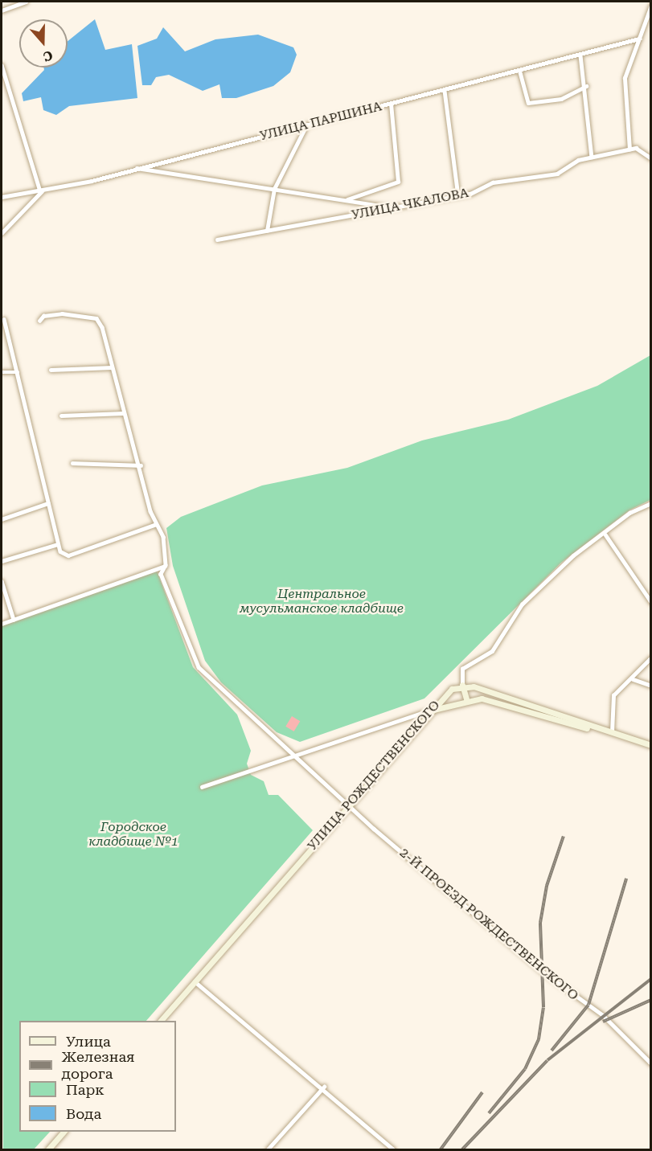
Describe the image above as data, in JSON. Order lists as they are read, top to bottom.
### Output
{
  "streets": {
    "main road": ["УЛИЦА РОЖДЕСТВЕНСКОГО"],
    "street": ["УЛИЦА ПАРШИНА", "УЛИЦА ЧКАЛОВА", "2-Й ПРОЕЗД РОЖДЕСТВЕНСКОГО"]
  },
  "crossings": [
    ["УЛИЦА РОЖДЕСТВЕНСКОГО", "2-Й ПРОЕЗД РОЖДЕСТВЕНСКОГО"]
  ],
  "parks": ["Центральное мусульманское кладбище", "Городское кладбище №1"],
  "legend": [
    "Улица",
    "Железная дорога",
    "Парк",
    "Вода"
  ],
  "north": "bottom"
}
